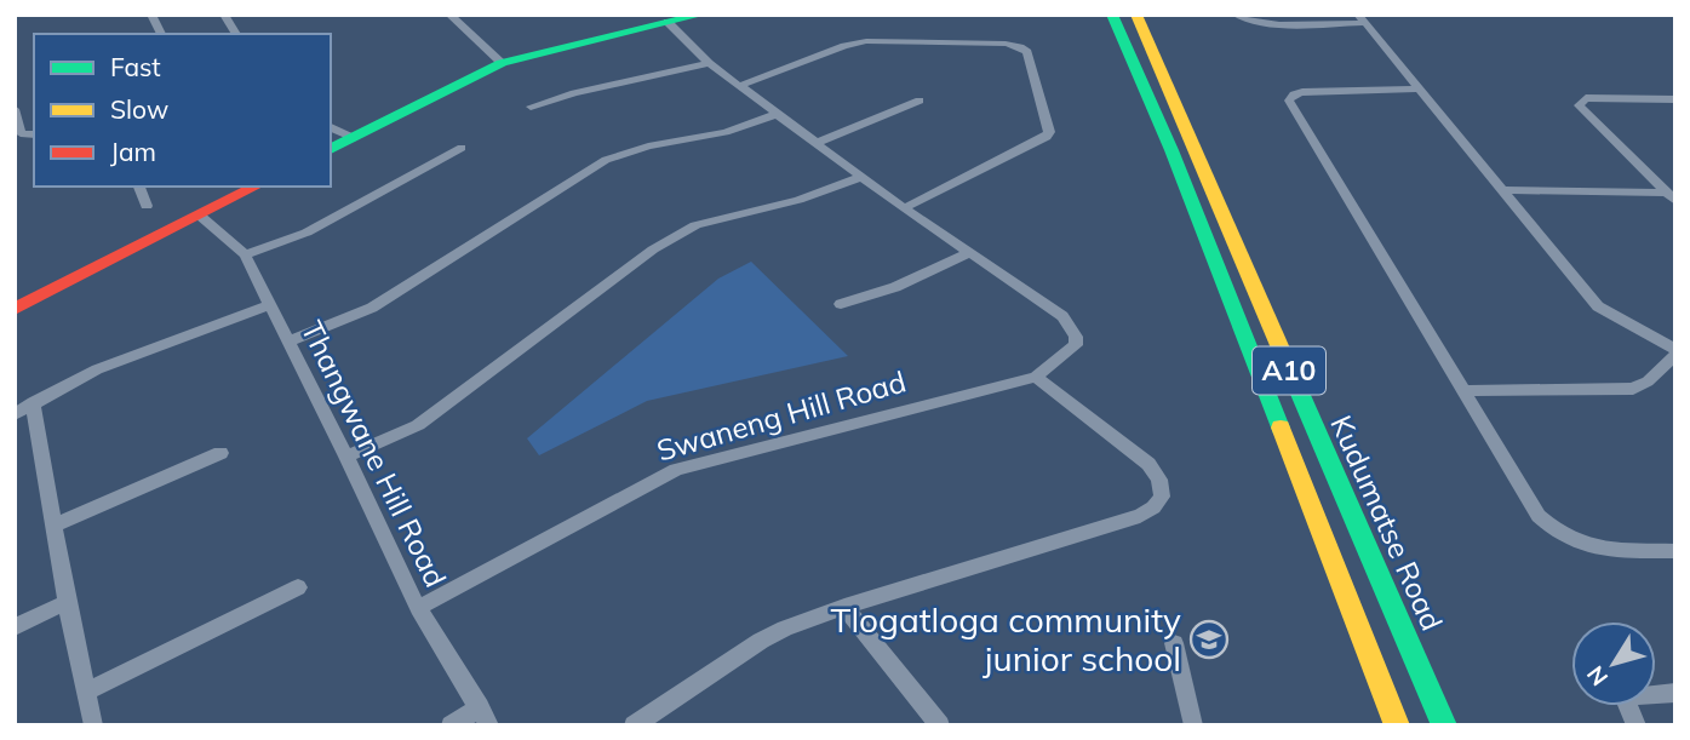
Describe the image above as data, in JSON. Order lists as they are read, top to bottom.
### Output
{
  "streets": {
    "main road": ["A10", "Kudumatse Road"],
    "street": ["Swaneng Hill Road", "Thangwane Hill Road"]
  },
  "crossings": [
    ["Swaneng Hill Road", "Thangwane Hill Road"]
  ],
  "places": {
    "school or university": ["Tlogatloga community junior school"]
  },
  "legend": ["Fast", "Slow", "Jam"],
  "north": "bottom left"
}
